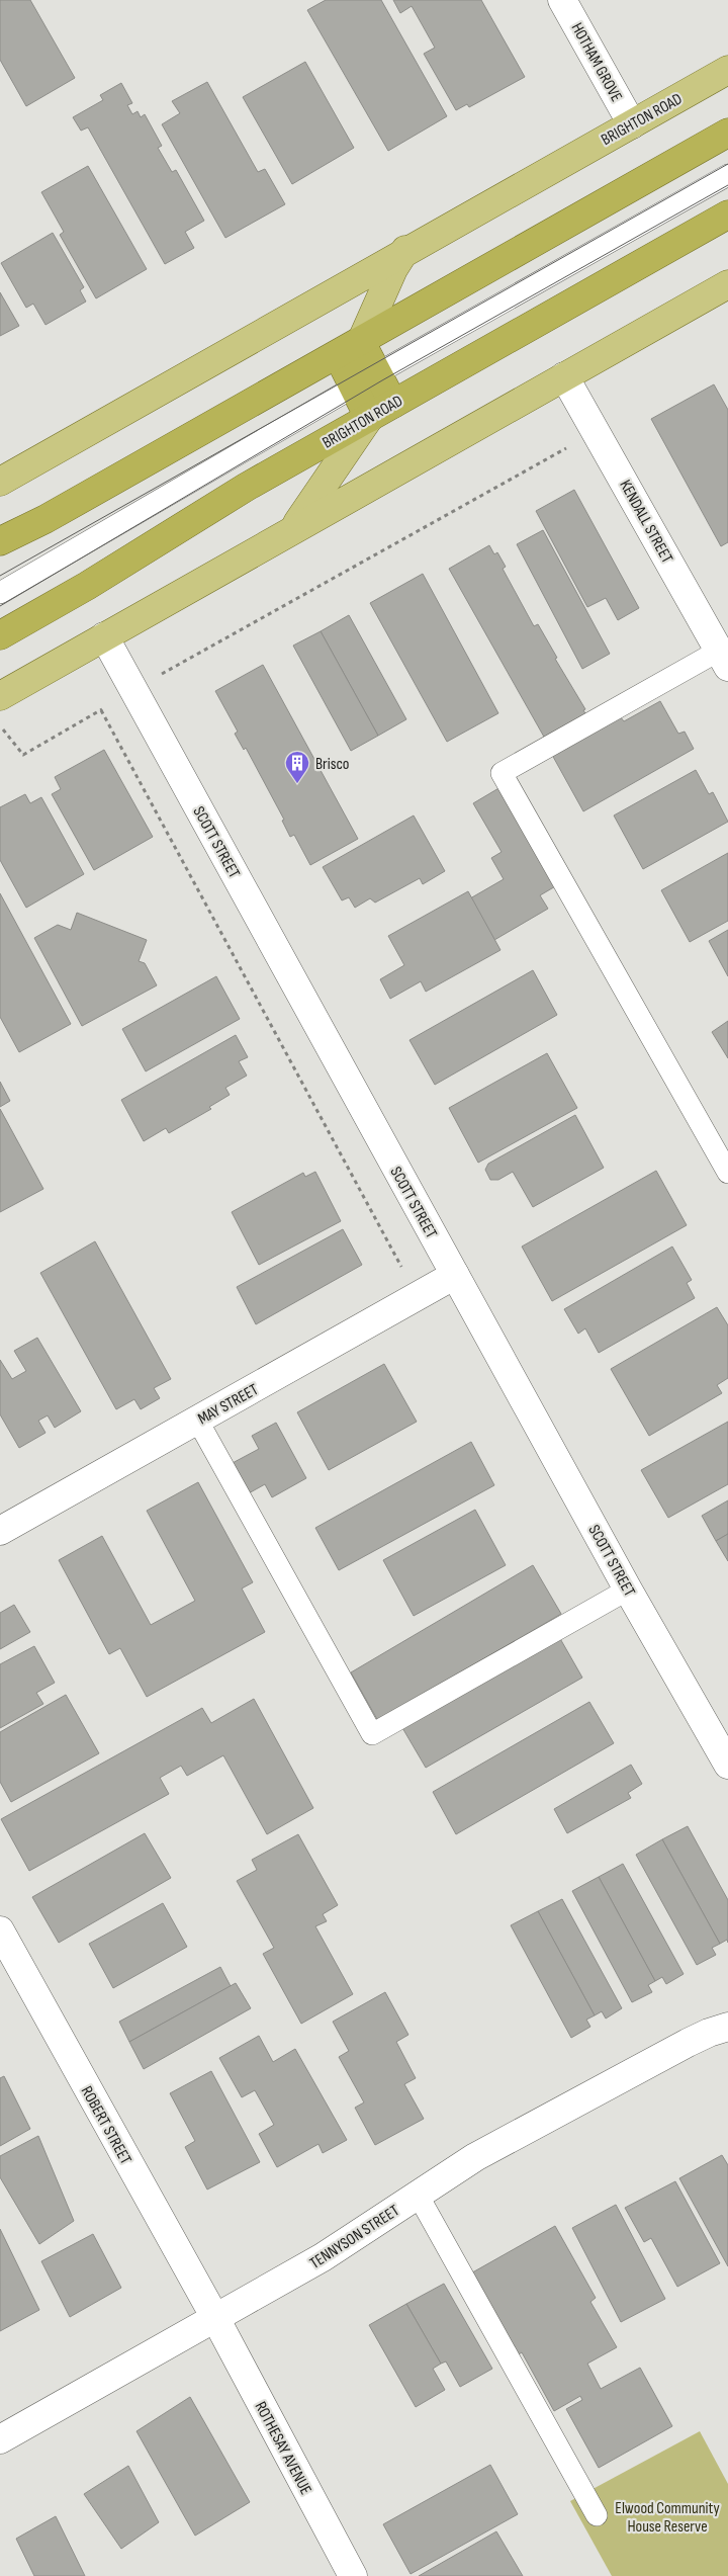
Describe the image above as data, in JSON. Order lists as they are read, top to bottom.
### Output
{
  "streets": {
    "highway": ["BRIGHTON ROAD"],
    "street": [
      "HOTHAM GROVE",
      "KENDALL STREET",
      "SCOTT STREET",
      "MAY STREET",
      "ROBERT STREET",
      "TENNYSON STREET",
      "ROTHESAY AVENUE"
    ]
  },
  "crossings": [
    ["HOTHAM GROVE", "BRIGHTON ROAD"],
    ["SCOTT STREET", "MAY STREET"],
    ["ROBERT STREET", "TENNYSON STREET"],
    ["ROBERT STREET", "ROTHESAY AVENUE"],
    ["TENNYSON STREET", "ROTHESAY AVENUE"]
  ],
  "parks": ["Elwood Community House Reserve"],
  "places": {
    "building": ["Brisco"]
  }
}
